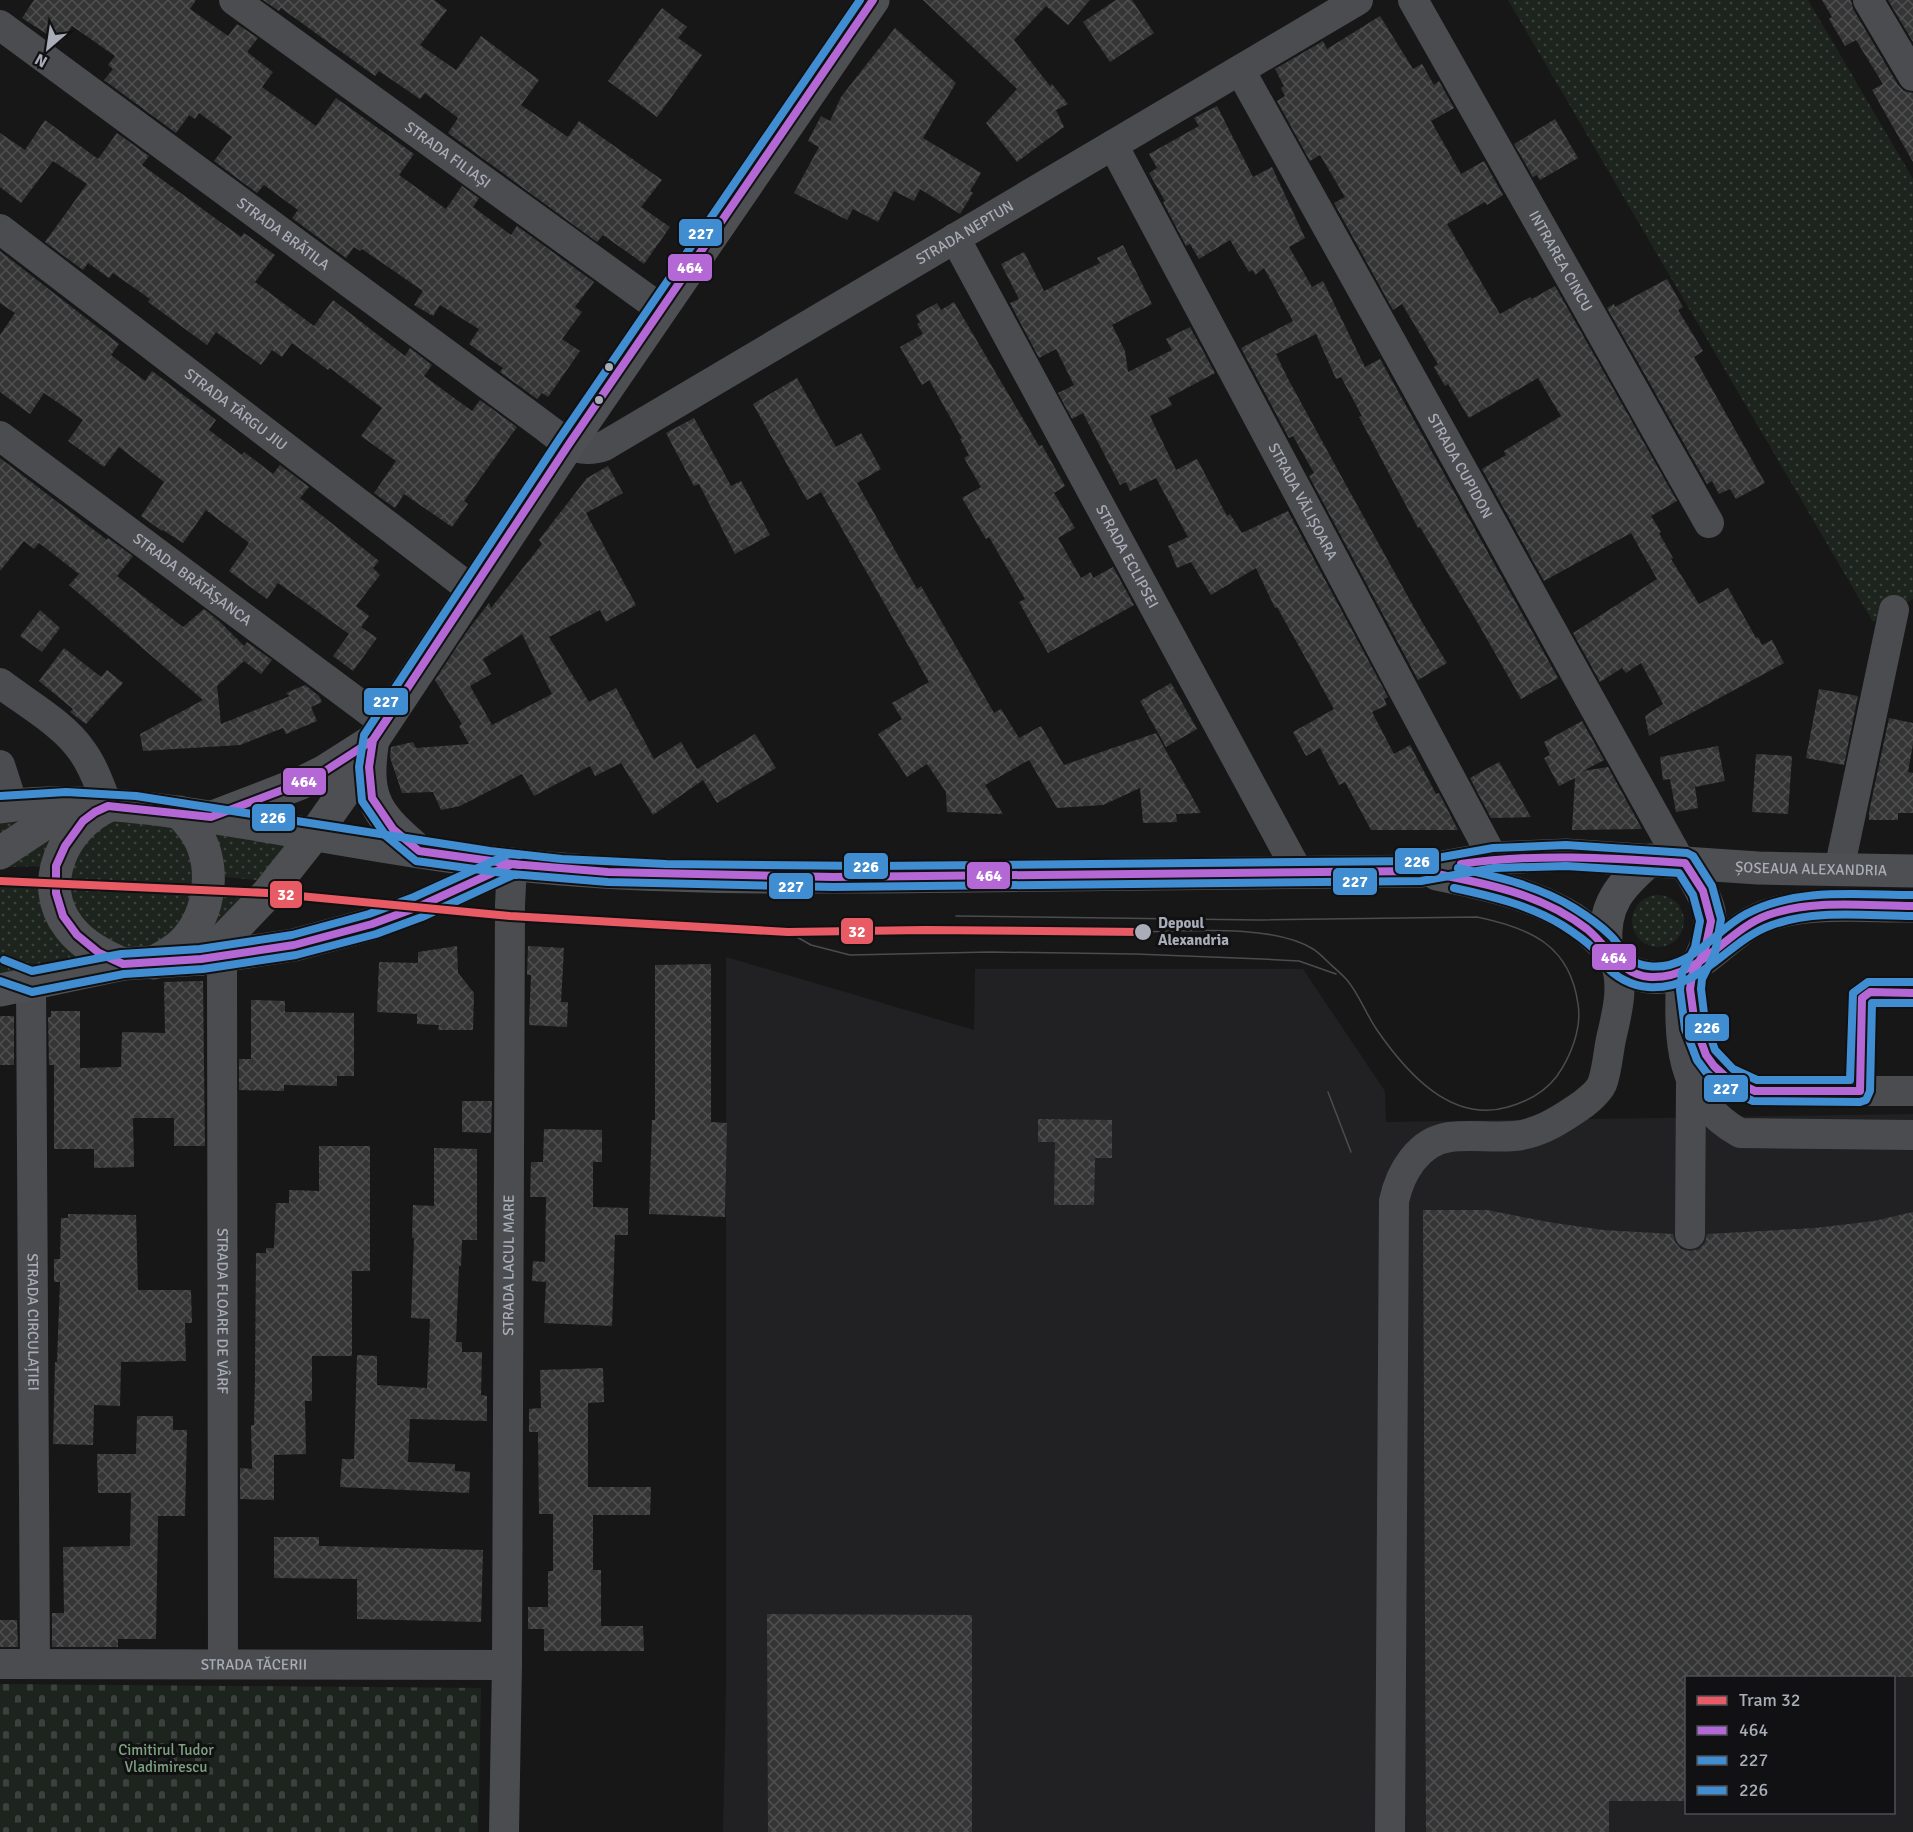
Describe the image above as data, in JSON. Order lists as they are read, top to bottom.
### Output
{
  "streets": {
    "main road": ["ȘOSEAUA ALEXANDRIA"],
    "street": [
      "STRADA FILIAȘI",
      "STRADA NEPTUN",
      "STRADA BRĂTILA",
      "INTRAREA CINCU",
      "STRADA TÂRGU JIU",
      "STRADA CUPIDON",
      "STRADA VĂLIȘOARA",
      "STRADA ECLIPSEI",
      "STRADA BRĂTĂȘANCA",
      "STRADA LACUL MARE",
      "STRADA FLOARE DE VÂRF",
      "STRADA CIRCULAȚIEI",
      "STRADA TĂCERII"
    ]
  },
  "crossings": [
    ["STRADA NEPTUN", "STRADA BRĂTILA"],
    ["STRADA NEPTUN", "STRADA CUPIDON"],
    ["STRADA NEPTUN", "STRADA VĂLIȘOARA"],
    ["STRADA NEPTUN", "STRADA ECLIPSEI"],
    ["STRADA CUPIDON", "ȘOSEAUA ALEXANDRIA"],
    ["STRADA VĂLIȘOARA", "ȘOSEAUA ALEXANDRIA"],
    ["STRADA ECLIPSEI", "ȘOSEAUA ALEXANDRIA"],
    ["ȘOSEAUA ALEXANDRIA", "STRADA LACUL MARE"],
    ["ȘOSEAUA ALEXANDRIA", "STRADA FLOARE DE VÂRF"],
    ["ȘOSEAUA ALEXANDRIA", "STRADA CIRCULAȚIEI"],
    ["STRADA LACUL MARE", "STRADA TĂCERII"],
    ["STRADA FLOARE DE VÂRF", "STRADA TĂCERII"],
    ["STRADA CIRCULAȚIEI", "STRADA TĂCERII"]
  ],
  "parks": ["Cimitirul Tudor Vladimirescu"],
  "places": ["Depoul Alexandria"],
  "lines": [
    "transit line 464",
    "transit line 227",
    "transit line 226",
    "tram line 32"
  ],
  "legend": [
    "Tram 32",
    "464",
    "227",
    "226"
  ],
  "north": "bottom left"
}
